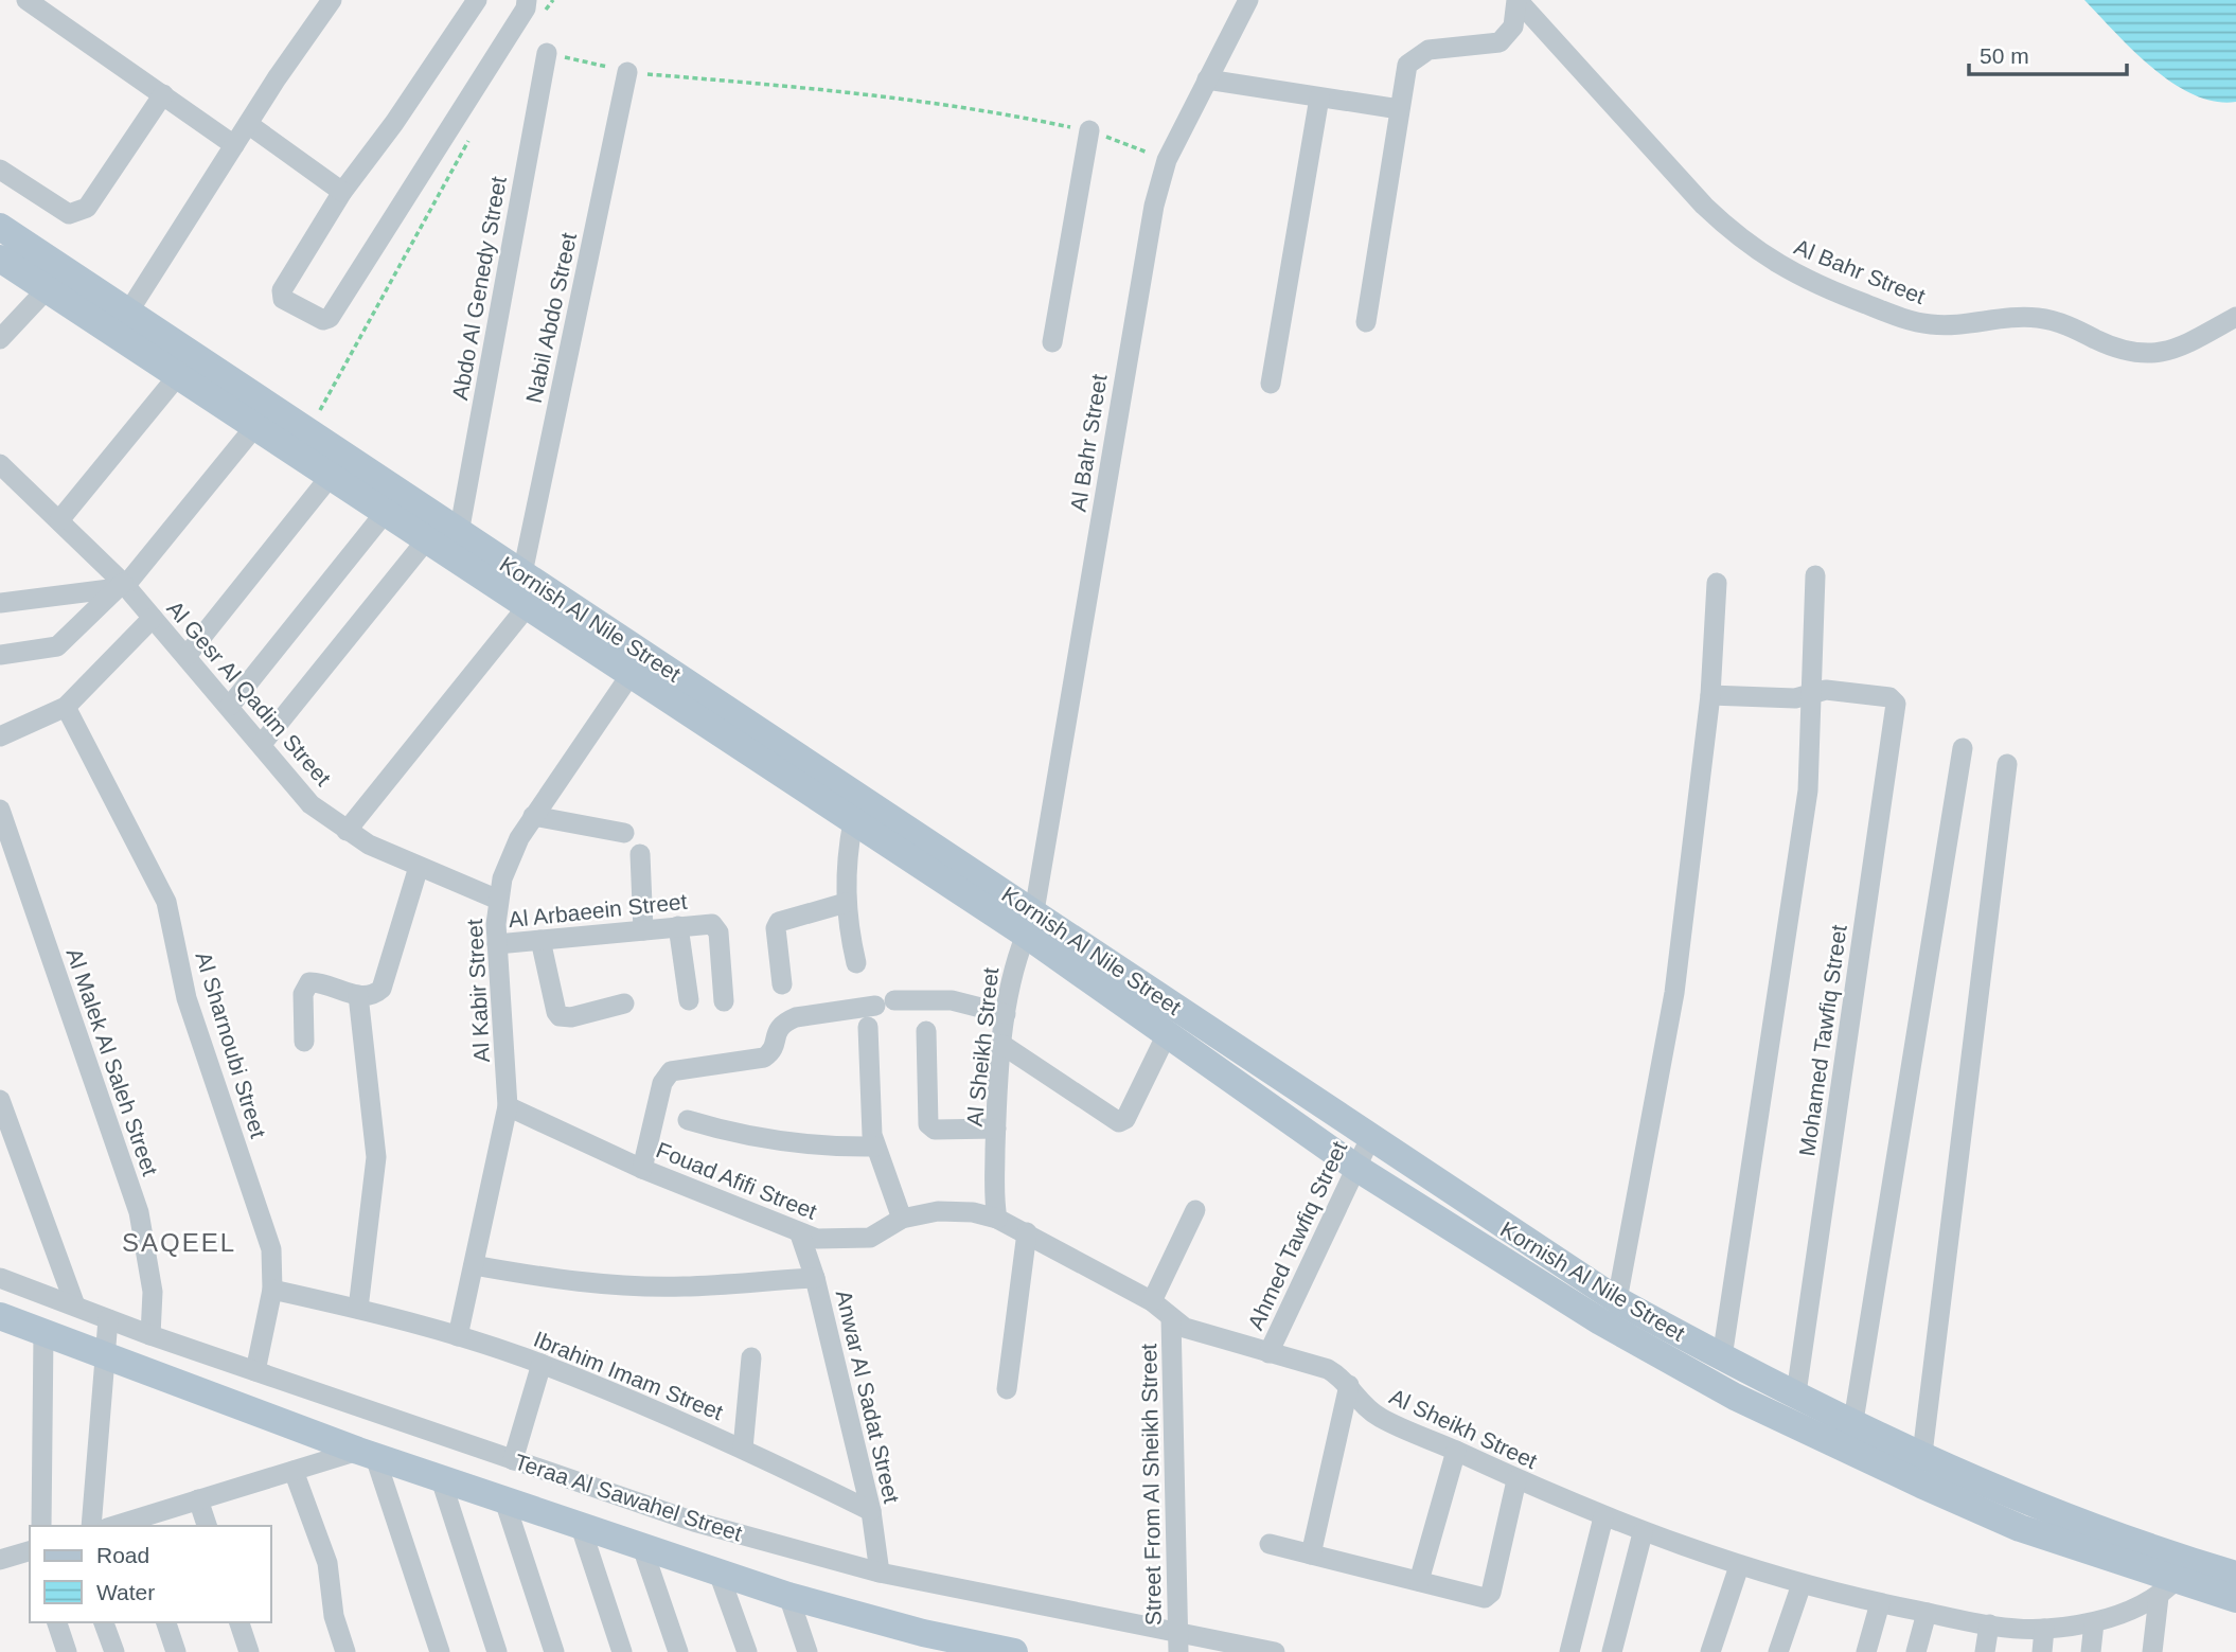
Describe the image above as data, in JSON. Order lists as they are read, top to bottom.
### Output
{
  "streets": {
    "main road": ["Kornish Al Nile Street", "Teraa Al Sawahel Street"],
    "street": [
      "Al Bahr Street",
      "Abdo Al Genedy Street",
      "Nabil Abdo Street",
      "Al Gesr Al Qadim Street",
      "Al Arbaeein Street",
      "Al Kabir Street",
      "Mohamed Tawfiq Street",
      "Al Sharnoubi Street",
      "Al Sheikh Street",
      "Al Malek Al Saleh Street",
      "Fouad Afifi Street",
      "Ahmed Tawfiq Street",
      "Ibrahim Imam Street",
      "Anwar Al Sadat Street",
      "Street From Al Sheikh Street"
    ]
  },
  "crossings": [
    ["Al Bahr Street", "Kornish Al Nile Street"],
    ["Al Bahr Street", "Al Sheikh Street"],
    ["Abdo Al Genedy Street", "Kornish Al Nile Street"],
    ["Nabil Abdo Street", "Kornish Al Nile Street"],
    ["Kornish Al Nile Street", "Al Kabir Street"],
    ["Kornish Al Nile Street", "Mohamed Tawfiq Street"],
    ["Kornish Al Nile Street", "Al Sheikh Street"],
    ["Kornish Al Nile Street", "Ahmed Tawfiq Street"],
    ["Al Gesr Al Qadim Street", "Al Kabir Street"],
    ["Al Arbaeein Street", "Al Kabir Street"],
    ["Al Kabir Street", "Fouad Afifi Street"],
    ["Al Kabir Street", "Ibrahim Imam Street"],
    ["Al Sharnoubi Street", "Ibrahim Imam Street"],
    ["Al Sharnoubi Street", "Teraa Al Sawahel Street"],
    ["Al Sheikh Street", "Fouad Afifi Street"],
    ["Al Sheikh Street", "Ahmed Tawfiq Street"],
    ["Al Sheikh Street", "Street From Al Sheikh Street"],
    ["Al Malek Al Saleh Street", "Teraa Al Sawahel Street"],
    ["Fouad Afifi Street", "Anwar Al Sadat Street"],
    ["Ibrahim Imam Street", "Anwar Al Sadat Street"],
    ["Anwar Al Sadat Street", "Teraa Al Sawahel Street"],
    ["Street From Al Sheikh Street", "Teraa Al Sawahel Street"]
  ],
  "districts": ["SAQEEL"],
  "legend": ["Road", "Water"],
  "scale_bar": "50 m"
}
